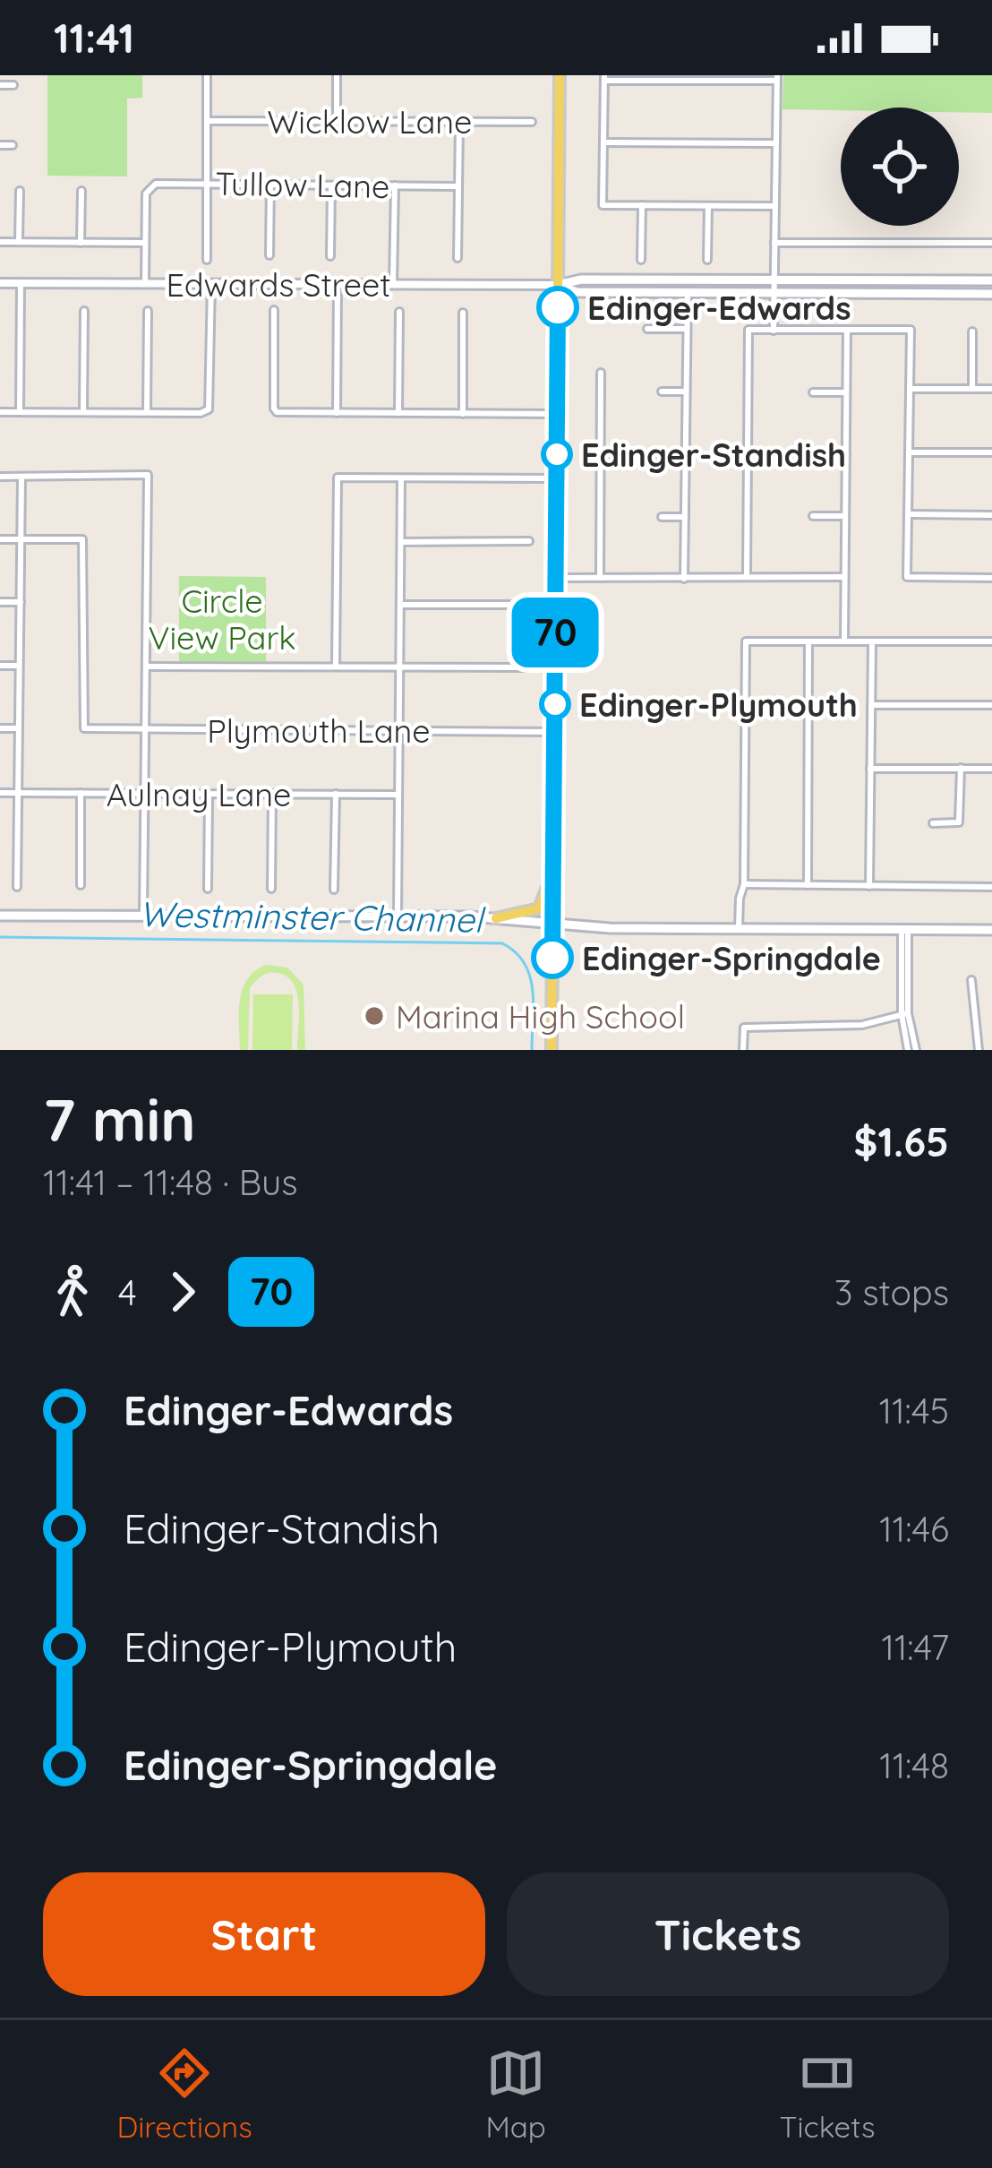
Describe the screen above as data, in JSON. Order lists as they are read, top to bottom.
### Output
{
  "streets": {
    "main road": ["Edwards Street"],
    "street": [
      "Wicklow Lane",
      "Tullow Lane",
      "Plymouth Lane",
      "Aulnay Lane"
    ]
  },
  "water": ["Westminster Channel"],
  "parks": ["Circle View Park"],
  "places": [
    "Edinger-Edwards",
    "Edinger-Standish",
    "Edinger-Plymouth",
    "Edinger-Springdale",
    "Marina High School"
  ],
  "lines": ["bus line 70"],
  "page": {
    "status": "11:41",
    "on_map": "70",
    "heading": ["7 min", "11:41 – 11:48 · Bus", "$1.65"],
    "legs": ["4", "70", "3 stops"],
    "list": [
      {
        "name": "Edinger-Edwards",
        "value": "11:45"
      },
      {
        "name": "Edinger-Standish",
        "value": "11:46"
      },
      {
        "name": "Edinger-Plymouth",
        "value": "11:47"
      },
      {
        "name": "Edinger-Springdale",
        "value": "11:48"
      }
    ],
    "buttons": ["Start", "Tickets"],
    "tabs": ["Directions", "Map", "Tickets"]
  }
}
